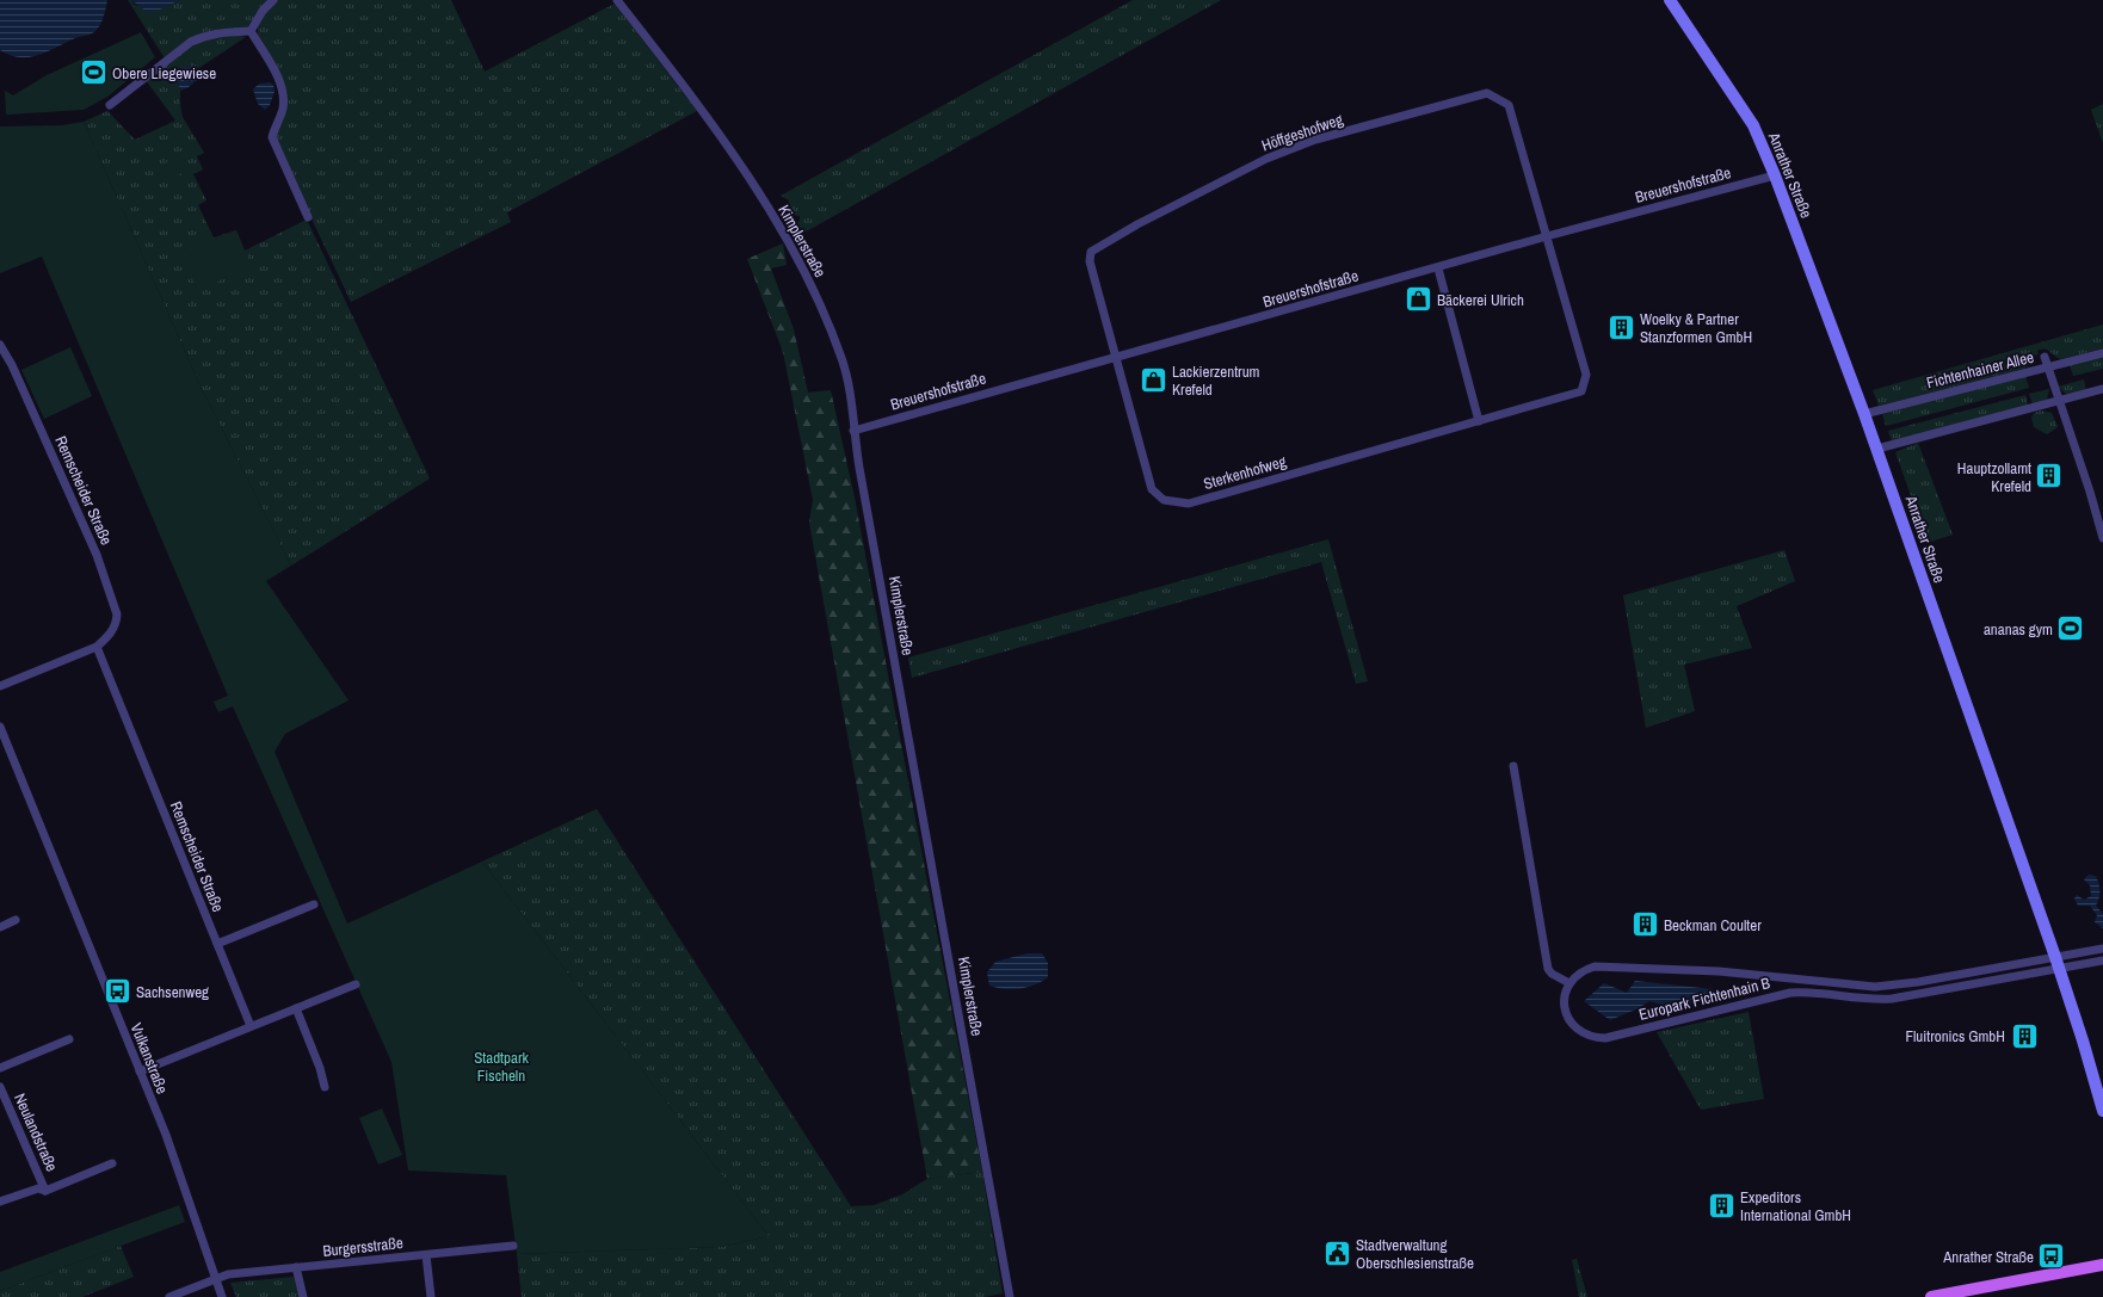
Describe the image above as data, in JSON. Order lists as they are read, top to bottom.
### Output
{
  "streets": {
    "main road": ["Anrather Straße"],
    "street": [
      "Höffgeshofweg",
      "Breuershofstraße",
      "Kimplerstraße",
      "Fichtenhainer Allee",
      "Sterkenhofweg",
      "Remscheider Straße",
      "Europark Fichtenhain B",
      "Vulkanstraße",
      "Neulandstraße",
      "Burgersstraße"
    ]
  },
  "crossings": [
    ["Höffgeshofweg", "Breuershofstraße"],
    ["Höffgeshofweg", "Sterkenhofweg"],
    ["Anrather Straße", "Breuershofstraße"],
    ["Anrather Straße", "Fichtenhainer Allee"],
    ["Anrather Straße", "Europark Fichtenhain B"],
    ["Breuershofstraße", "Kimplerstraße"],
    ["Breuershofstraße", "Sterkenhofweg"],
    ["Vulkanstraße", "Burgersstraße"]
  ],
  "parks": ["Stadtpark Fischeln"],
  "places": {
    "sports": ["Obere Liegewiese", "ananas gym"],
    "shop": ["Bäckerei Ulrich", "Lackierzentrum Krefeld"],
    "building": [
      "Woelky & Partner Stanzformen GmbH",
      "Hauptzollamt Krefeld",
      "Beckman Coulter",
      "Fluitronics GmbH",
      "Expeditors International GmbH"
    ],
    "bus stop": ["Sachsenweg", "Anrather Straße"],
    "public building": ["Stadtverwaltung Oberschlesienstraße"]
  }
}
